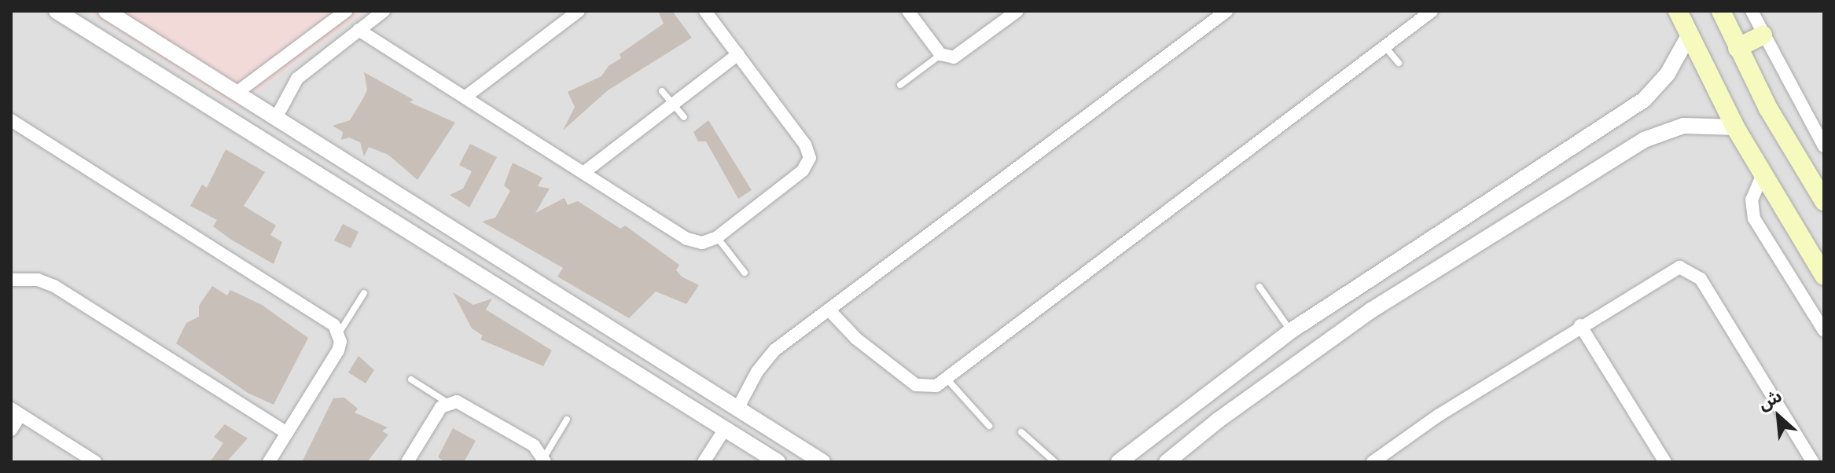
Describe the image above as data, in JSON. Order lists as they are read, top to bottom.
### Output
{
  "north": "top left"
}
